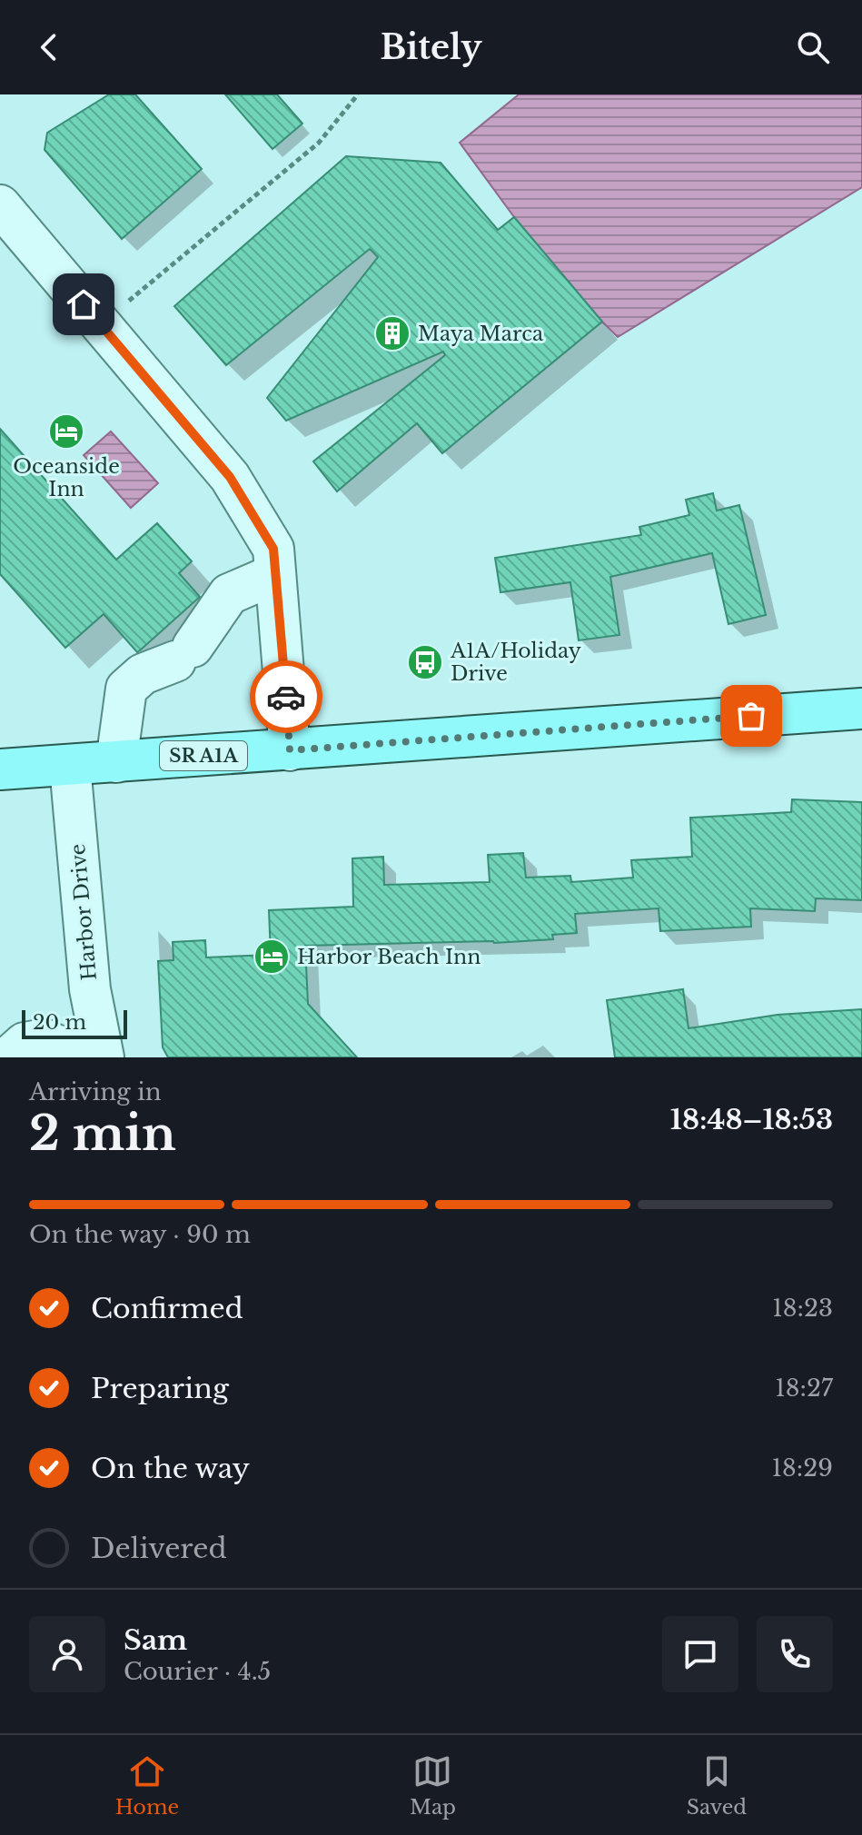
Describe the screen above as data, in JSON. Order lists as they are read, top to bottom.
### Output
{
  "streets": {
    "main road": ["SR A1A"],
    "street": ["Harbor Drive"]
  },
  "crossings": [
    ["SR A1A", "Harbor Drive"]
  ],
  "places": {
    "building": ["Maya Marca"],
    "hotel": ["Oceanside Inn", "Harbor Beach Inn"],
    "bus stop": ["A1A/Holiday Drive"]
  },
  "scale_bar": "20 m",
  "page": {
    "header": "Bitely",
    "scale": "20 m",
    "heading": ["2 min", "Arriving in", "18:48–18:53"],
    "panel": ["Sam", "Courier · 4.5"],
    "bar": "On the way · 90 m",
    "list": [
      ["Confirmed", "18:23"],
      ["Preparing", "18:27"],
      ["On the way", "18:29"],
      "Delivered"
    ],
    "tabs": ["Home", "Map", "Saved"]
  }
}
